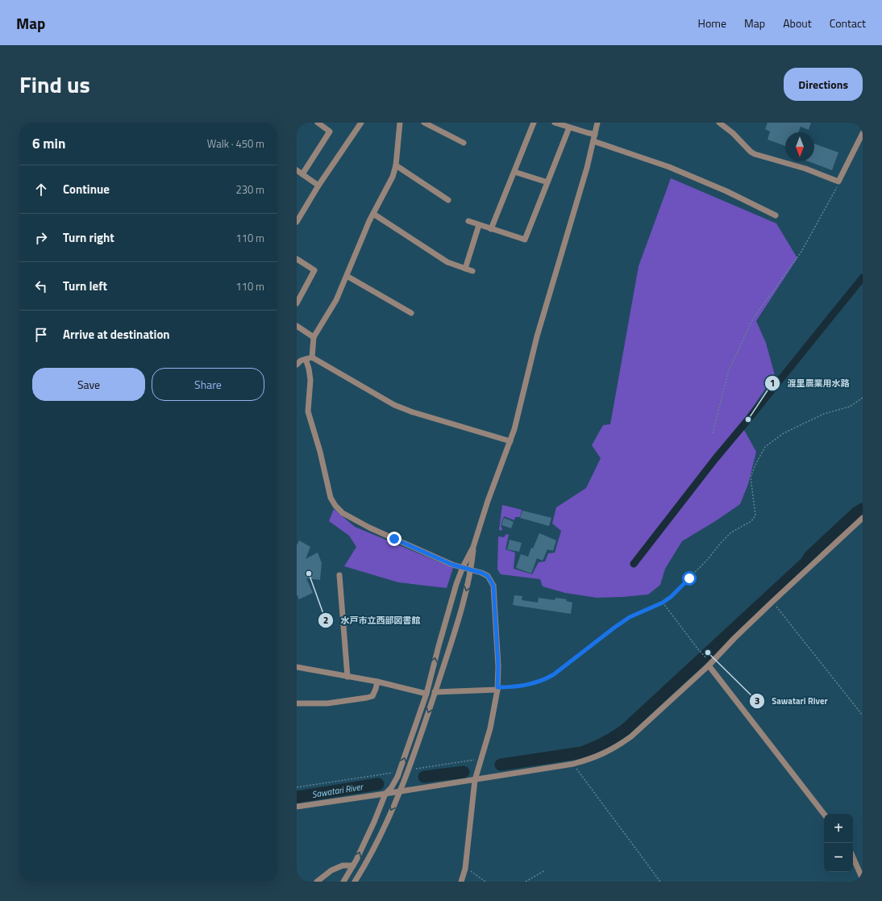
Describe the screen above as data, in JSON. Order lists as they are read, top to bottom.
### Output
{
  "water": ["Sawatari River"],
  "places": ["渡里農業用水路", "水戸市立西部図書館", "Sawatari River"],
  "north": "bottom",
  "page": {
    "header": "Map",
    "nav": [
      "Home",
      "Map",
      "About",
      "Contact"
    ],
    "title": "Find us",
    "buttons": [
      "Directions",
      ["Save", "Share"]
    ],
    "heading": ["6 min", "Walk · 450 m"],
    "list": [
      ["Continue", "230 m"],
      ["Turn right", "110 m"],
      ["Turn left", "110 m"],
      "Arrive at destination"
    ],
    "map_buttons": ["+", "−"]
  }
}
